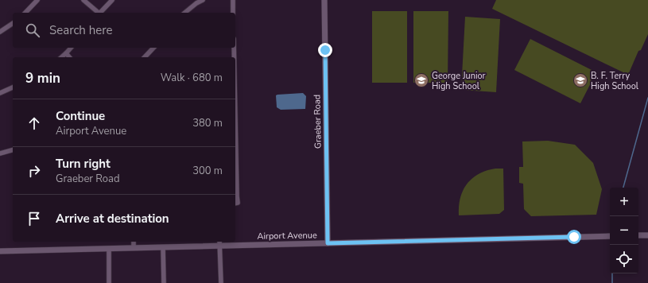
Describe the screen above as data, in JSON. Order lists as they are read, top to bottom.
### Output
{
  "streets": {
    "street": ["Graeber Road", "Airport Avenue"]
  },
  "crossings": [
    ["Graeber Road", "Airport Avenue"]
  ],
  "places": {
    "school or university": ["George Junior High School", "B. F. Terry High School"]
  },
  "page": {
    "search": "Search here",
    "heading": ["9 min", "Walk · 680 m"],
    "list": [
      ["Continue", "Airport Avenue", "380 m"],
      ["Turn right", "Graeber Road", "300 m"],
      "Arrive at destination"
    ],
    "map_buttons": ["+", "−"]
  }
}
